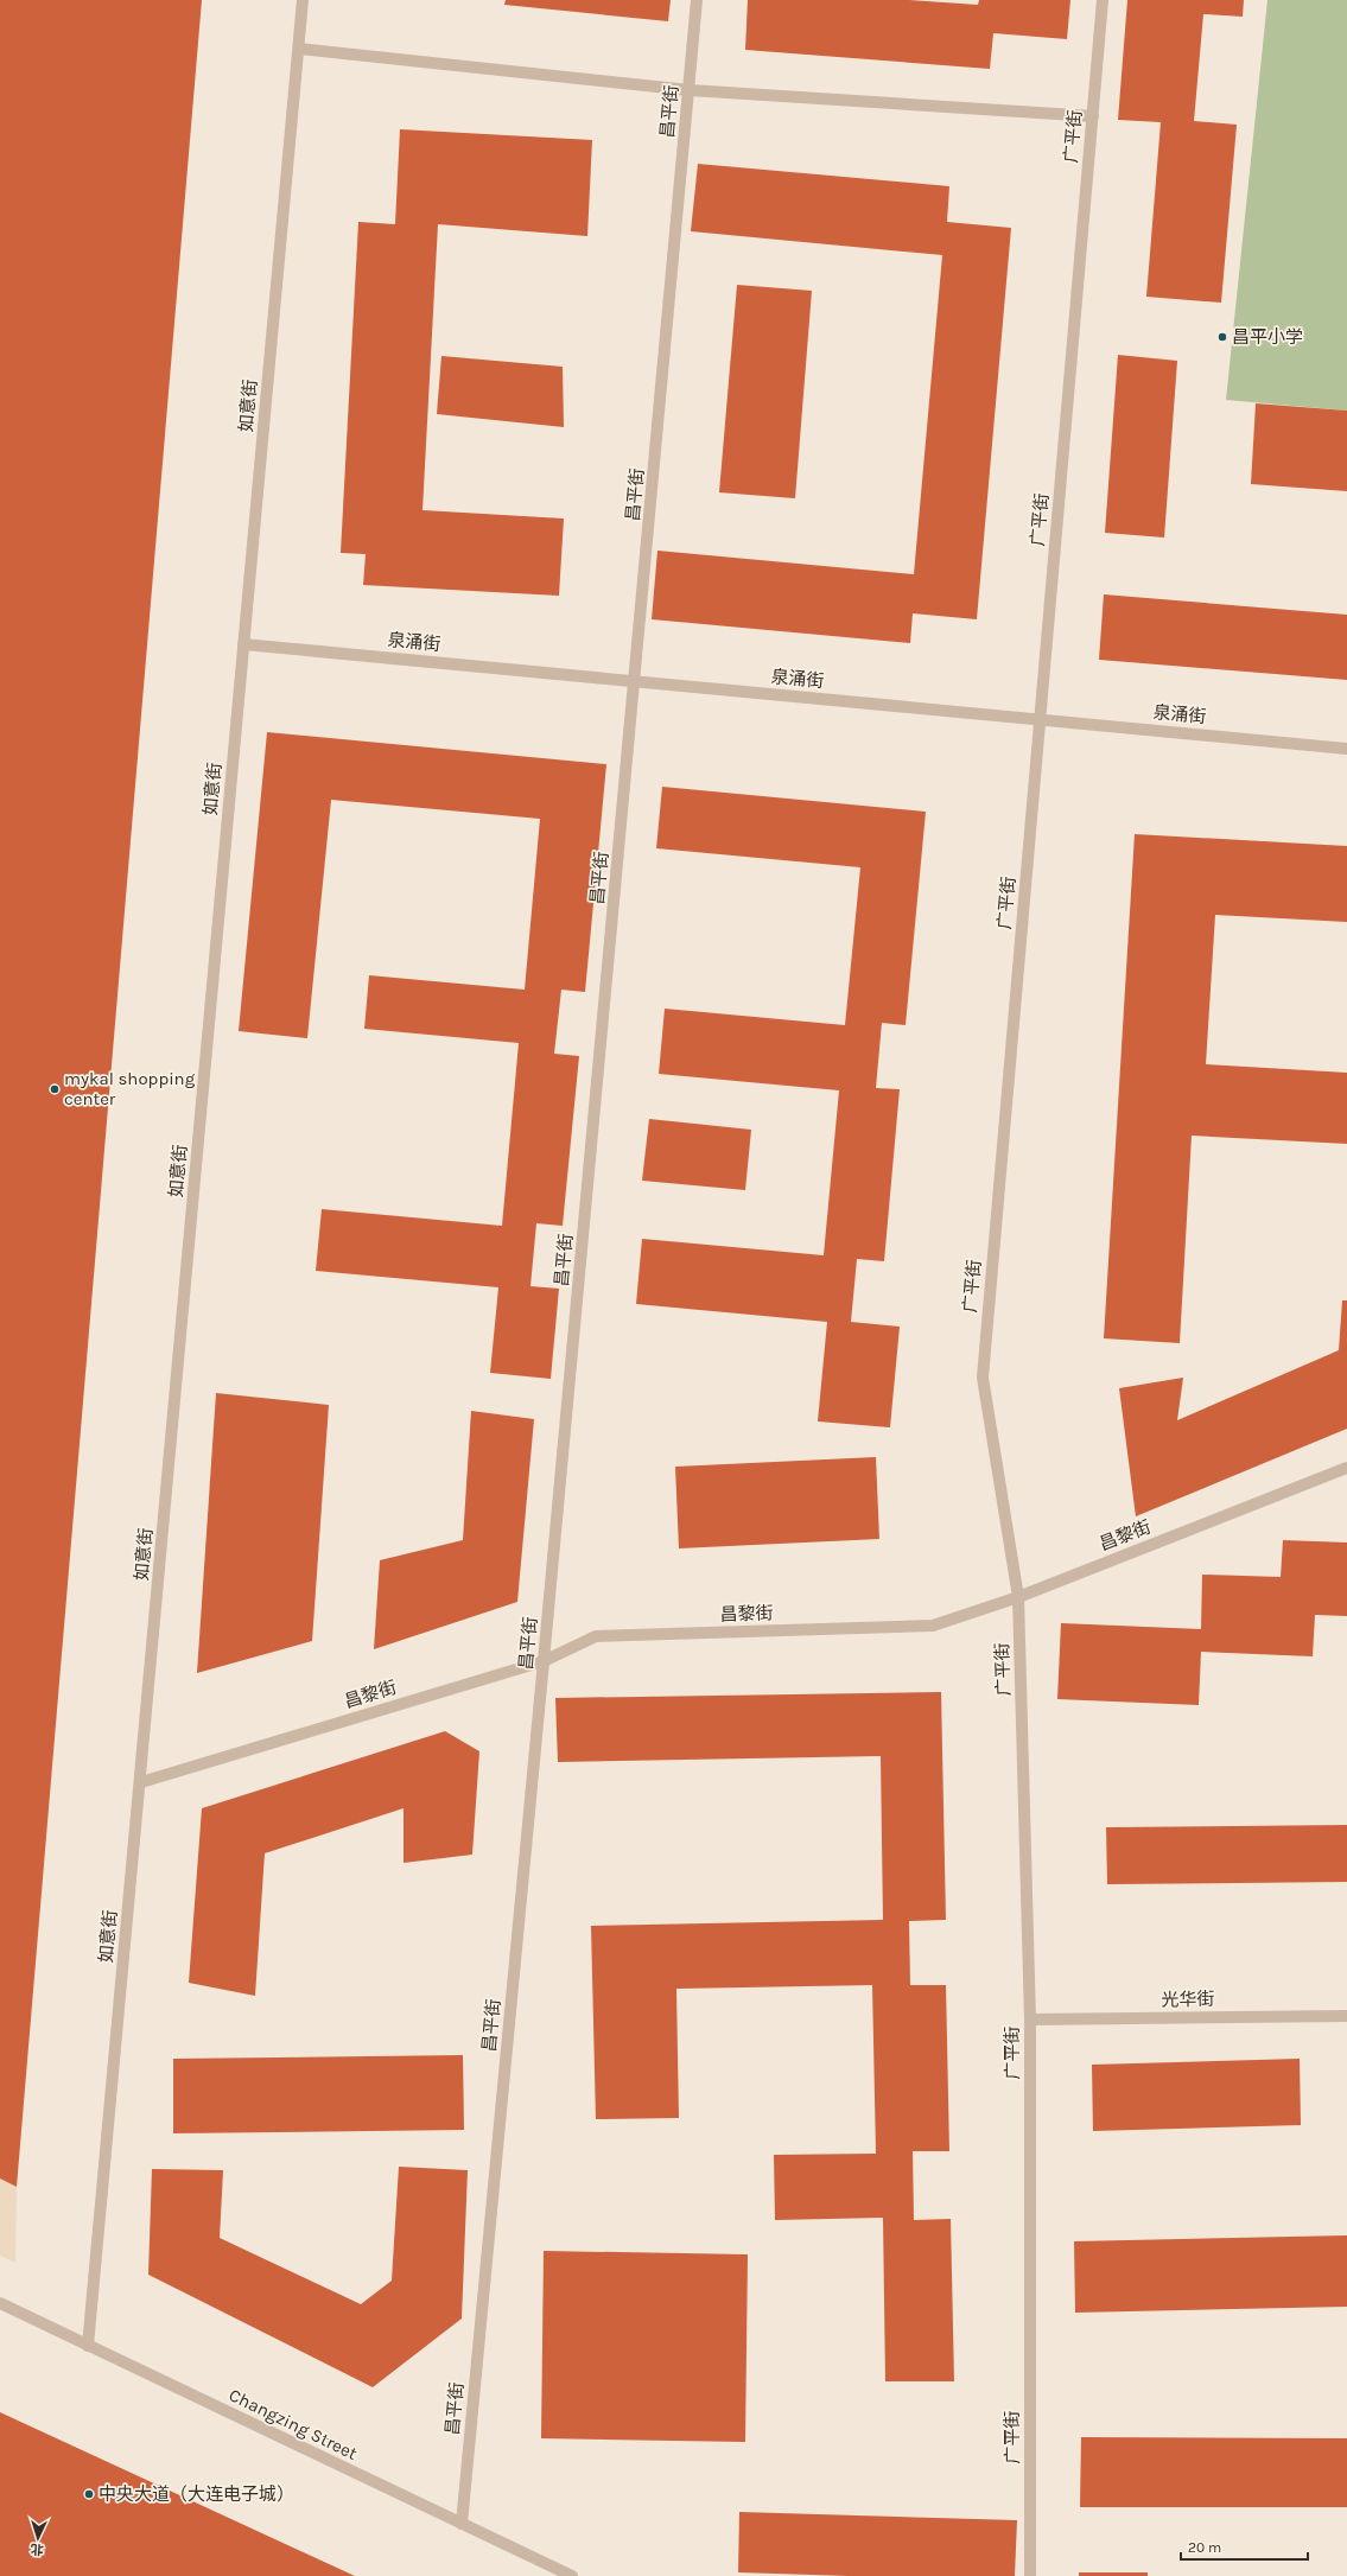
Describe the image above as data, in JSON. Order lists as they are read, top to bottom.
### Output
{
  "streets": {
    "street": [
      "昌平街",
      "广平街",
      "如意街",
      "泉涌街",
      "昌黎街",
      "光华街",
      "Changzing Street"
    ]
  },
  "crossings": [
    ["昌平街", "泉涌街"],
    ["昌平街", "昌黎街"],
    ["昌平街", "Changzing Street"],
    ["广平街", "泉涌街"],
    ["广平街", "昌黎街"],
    ["广平街", "光华街"],
    ["如意街", "泉涌街"],
    ["如意街", "昌黎街"],
    ["如意街", "Changzing Street"]
  ],
  "places": ["昌平小学", "mykal shopping center", "中央大道（大连电子城）"],
  "scale_bar": "20 m",
  "north": "bottom"
}
